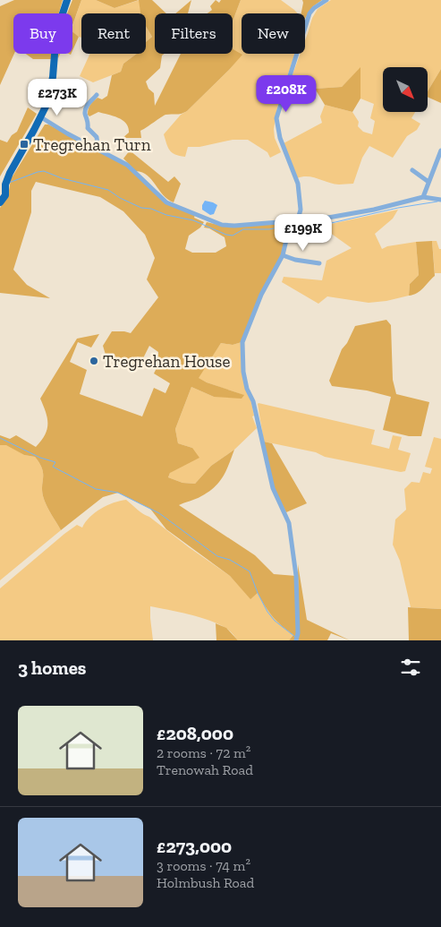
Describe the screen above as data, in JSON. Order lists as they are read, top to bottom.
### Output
{
  "places": {
    "transit": ["Tregrehan Turn"],
    "other": ["Tregrehan House"]
  },
  "north": "bottom right",
  "page": {
    "chip": [
      "Buy",
      "Rent",
      "Filters",
      "New"
    ],
    "price": ["£208K", "£273K", "£199K"],
    "heading": "3 homes",
    "list": [
      {
        "name": "£208,000",
        "note": "2 rooms · 72 m² · Trenowah Road"
      },
      {
        "name": "£273,000",
        "note": "3 rooms · 74 m² · Holmbush Road"
      }
    ]
  }
}
